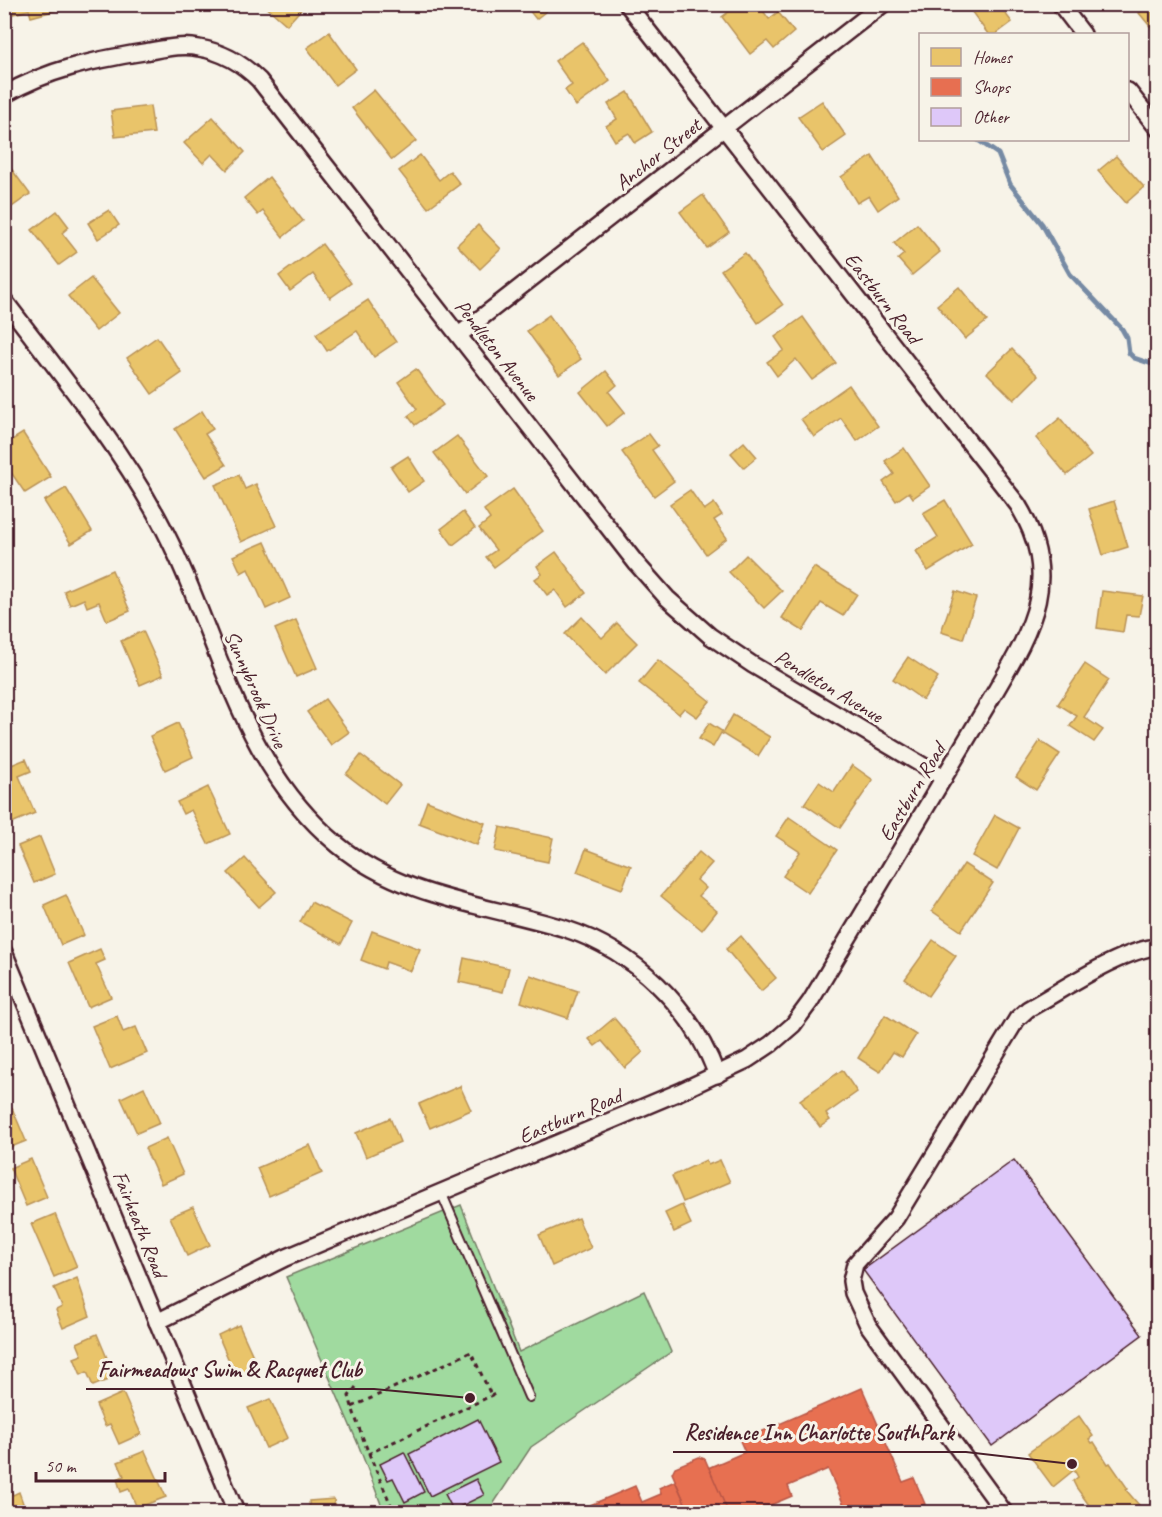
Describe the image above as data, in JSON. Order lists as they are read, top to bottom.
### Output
{
  "streets": {
    "street": [
      "Anchor Street",
      "Eastburn Road",
      "Pendleton Avenue",
      "Sunnybrook Drive",
      "Fairheath Road"
    ]
  },
  "crossings": [
    ["Anchor Street", "Eastburn Road"],
    ["Anchor Street", "Pendleton Avenue"],
    ["Eastburn Road", "Pendleton Avenue"],
    ["Eastburn Road", "Sunnybrook Drive"],
    ["Eastburn Road", "Fairheath Road"]
  ],
  "places": ["Fairmeadows Swim & Racquet Club", "Residence Inn Charlotte SouthPark"],
  "legend": ["Homes", "Shops", "Other"],
  "scale_bar": "50 m"
}
